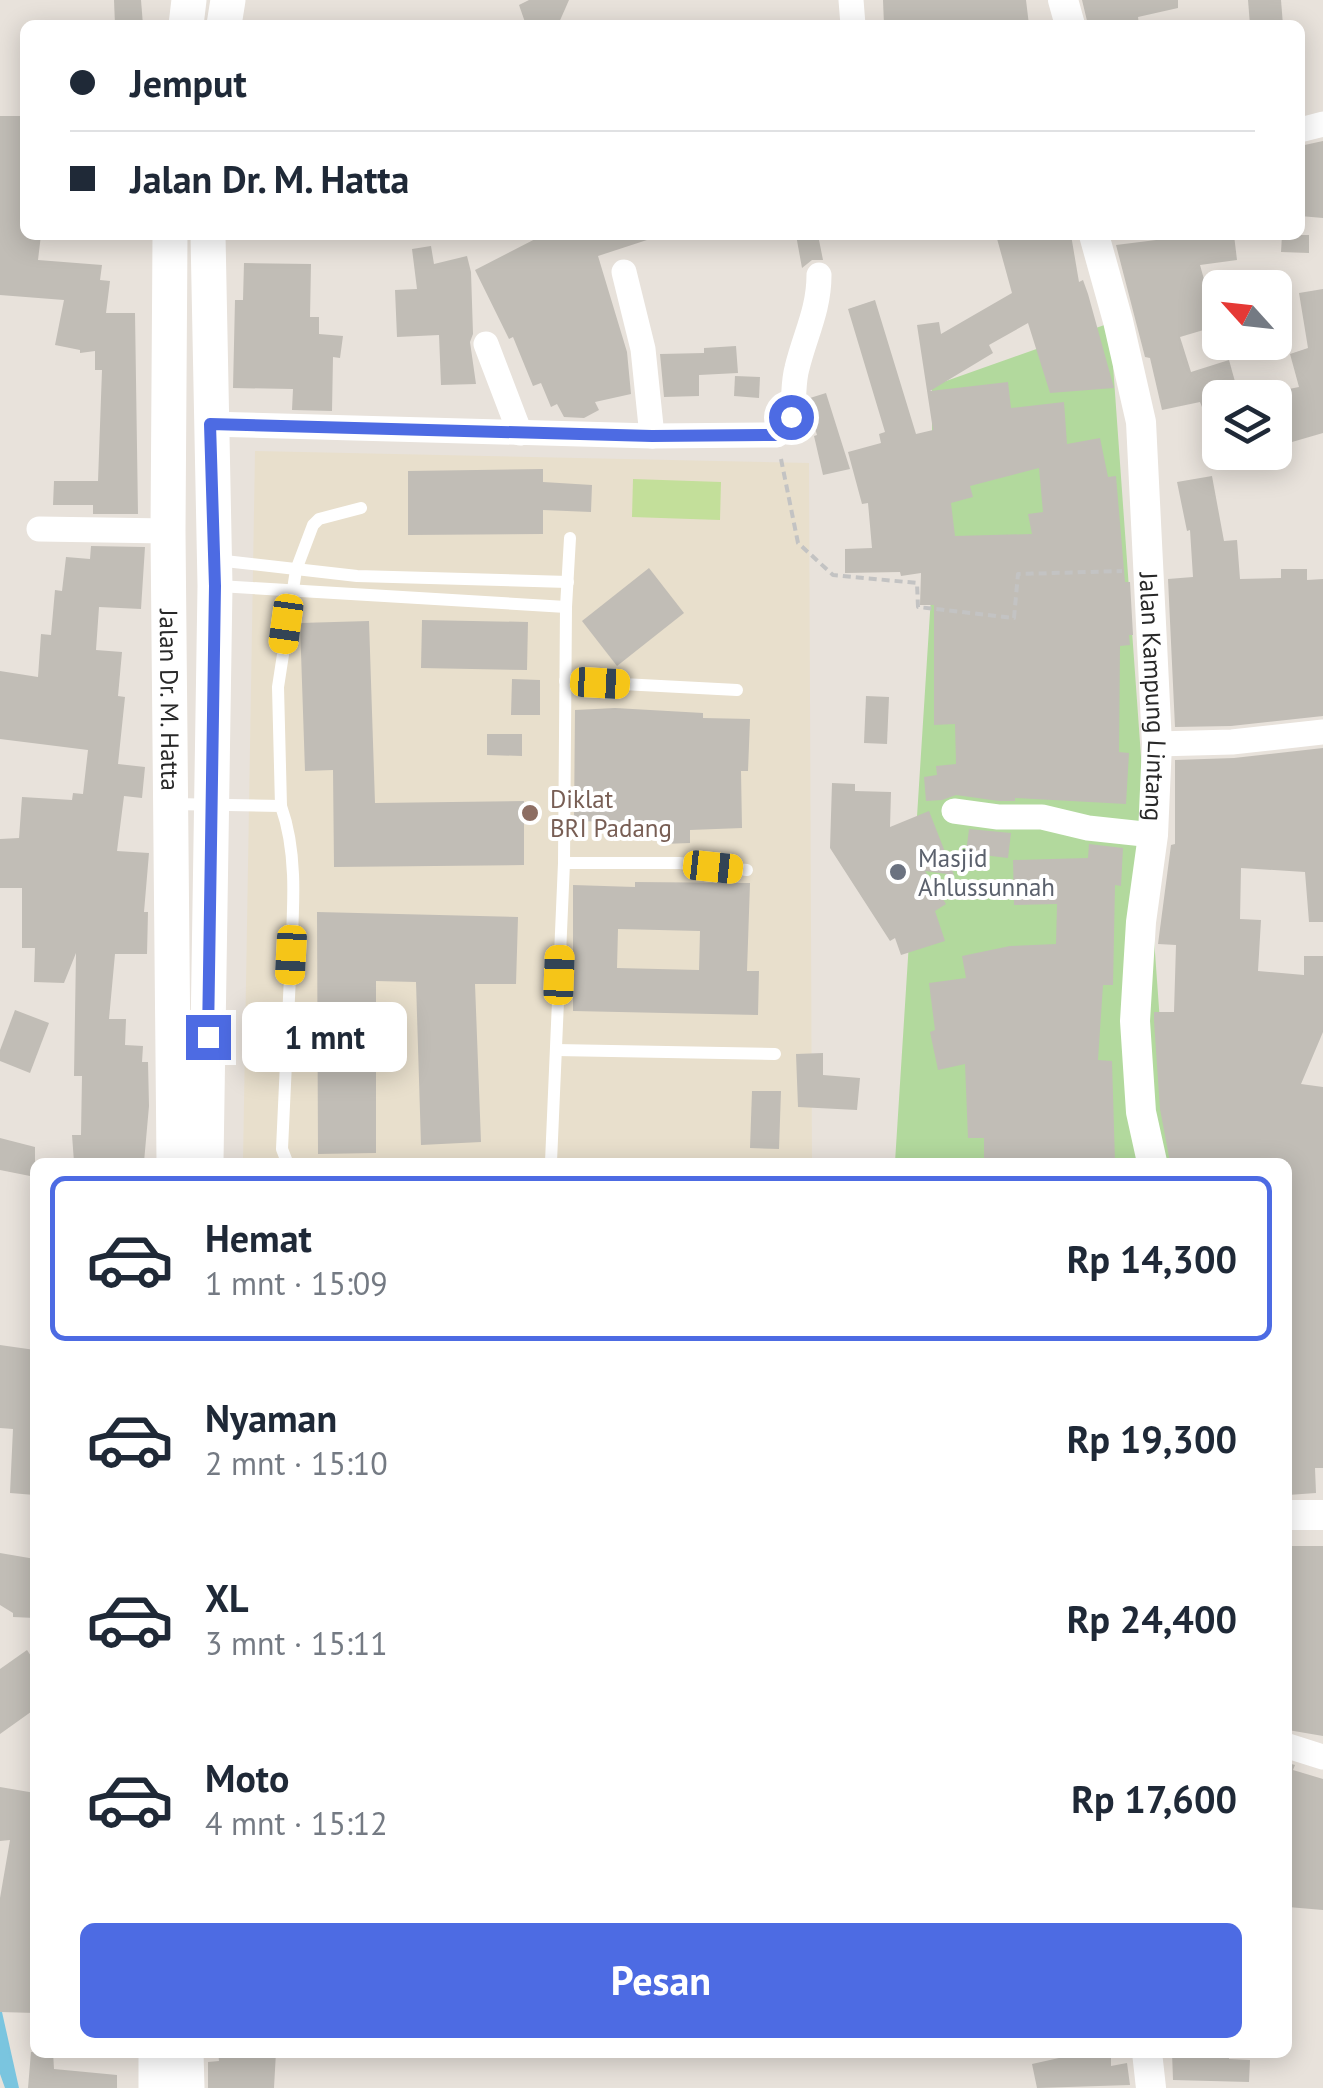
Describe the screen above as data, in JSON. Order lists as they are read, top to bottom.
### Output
{
  "streets": {
    "main road": ["Jalan Dr. M. Hatta"],
    "street": ["Jalan Kampung Lintang"]
  },
  "places": ["Diklat BRI Padang", "Masjid Ahlussunnah"],
  "north": "top left",
  "page": {
    "banner": ["Jemput", "Jalan Dr. M. Hatta"],
    "bubble": "1 mnt",
    "list": [
      {
        "name": "Hemat",
        "note": "1 mnt · 15:09",
        "value": "Rp 14,300"
      },
      {
        "name": "Nyaman",
        "note": "2 mnt · 15:10",
        "value": "Rp 19,300"
      },
      {
        "name": "XL",
        "note": "3 mnt · 15:11",
        "value": "Rp 24,400"
      },
      {
        "name": "Moto",
        "note": "4 mnt · 15:12",
        "value": "Rp 17,600"
      }
    ],
    "buttons": "Pesan"
  }
}
